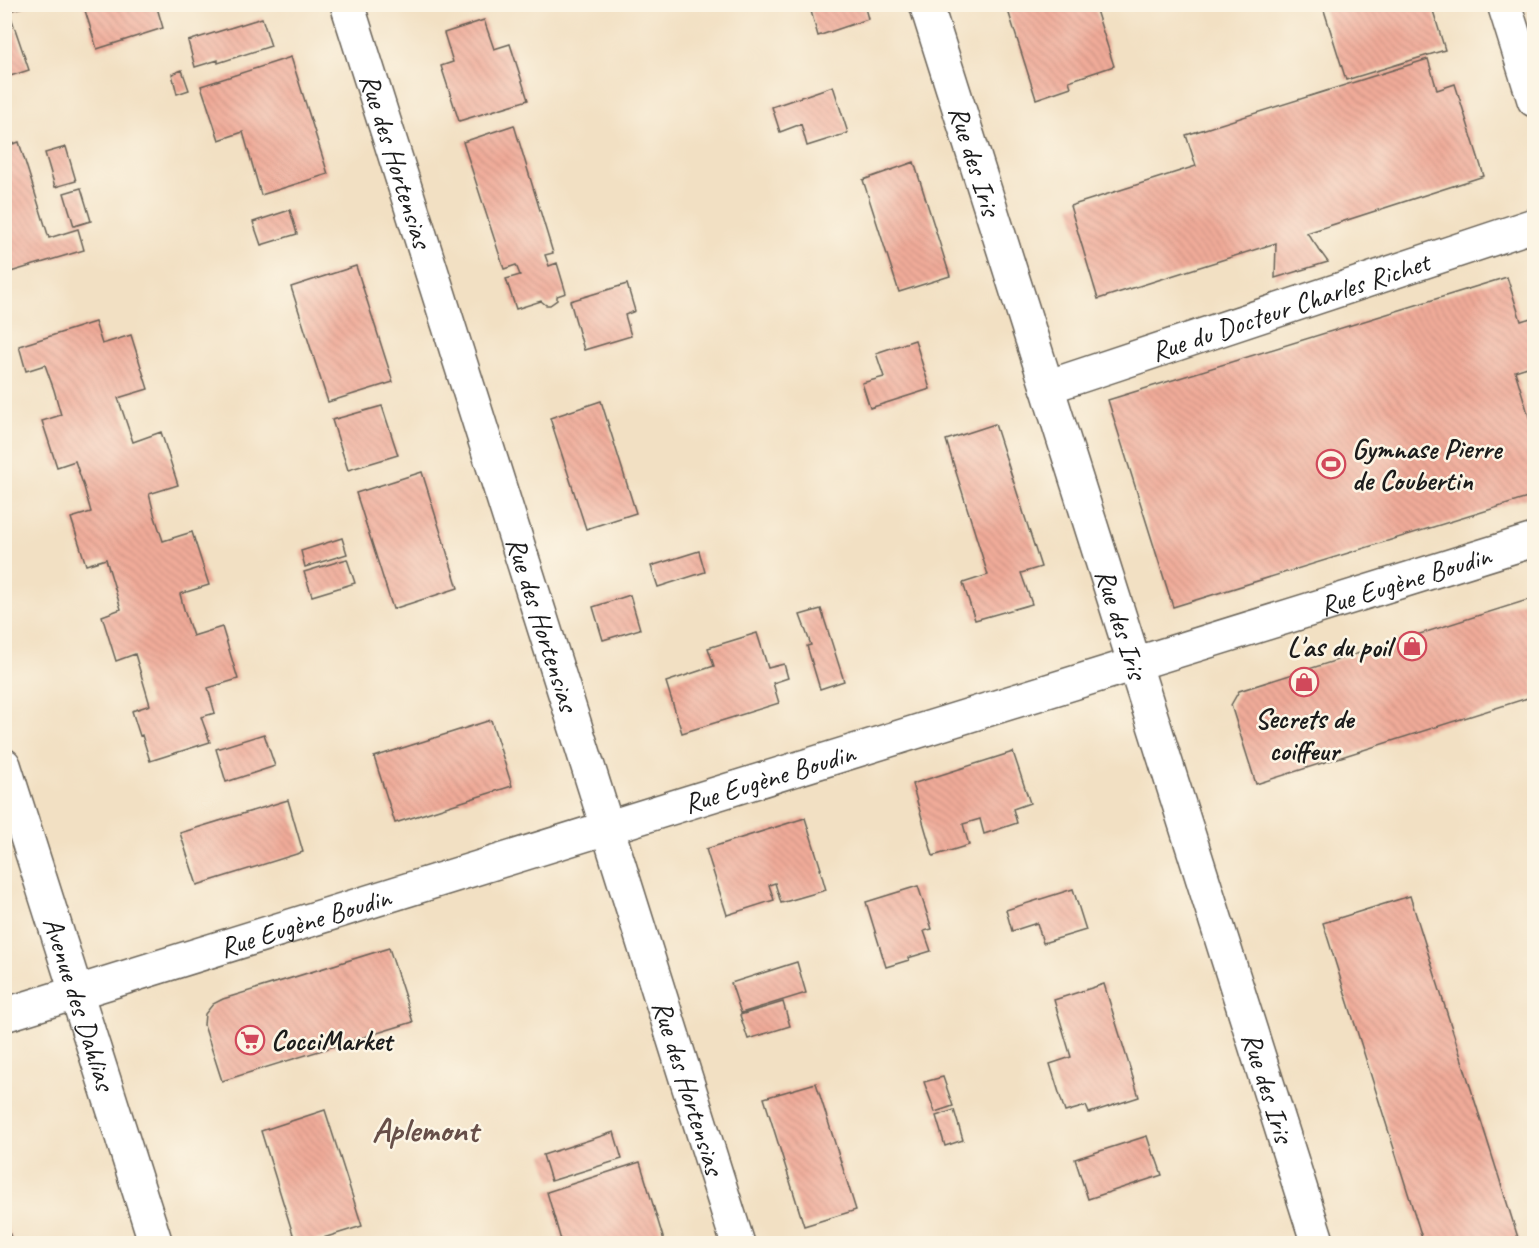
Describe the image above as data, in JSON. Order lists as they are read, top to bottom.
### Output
{
  "streets": {
    "street": [
      "Rue des Hortensias",
      "Rue des Iris",
      "Rue du Docteur Charles Richet",
      "Rue Eugène Boudin",
      "Avenue des Dahlias"
    ]
  },
  "crossings": [
    ["Rue des Hortensias", "Rue Eugène Boudin"],
    ["Rue des Iris", "Rue du Docteur Charles Richet"],
    ["Rue des Iris", "Rue Eugène Boudin"],
    ["Rue Eugène Boudin", "Avenue des Dahlias"]
  ],
  "districts": ["Aplemont"],
  "places": {
    "sports": ["Gymnase Pierre de Coubertin"],
    "shop": ["L'as du poil", "Secrets de coiffeur"],
    "supermarket": ["CocciMarket"]
  }
}
